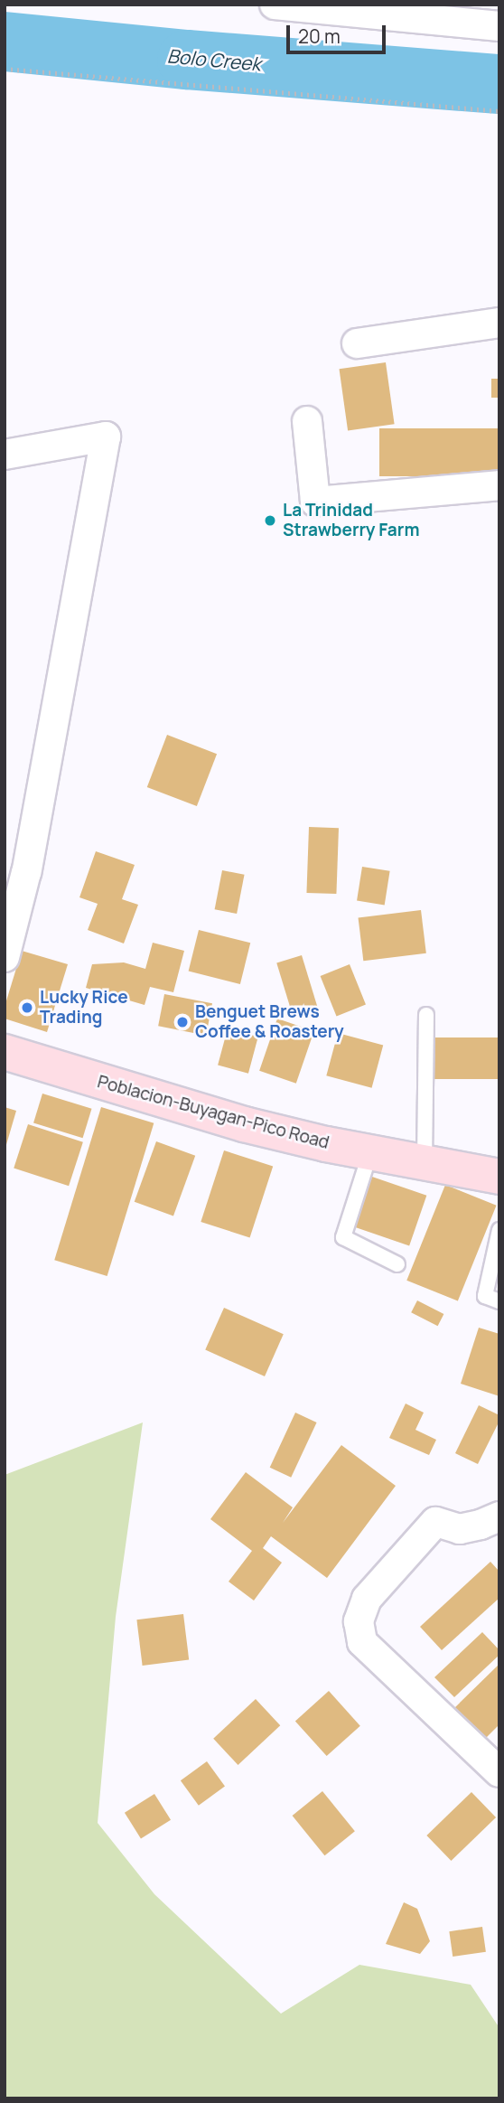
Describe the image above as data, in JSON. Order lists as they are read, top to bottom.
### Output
{
  "streets": {
    "main road": ["Poblacion-Buyagan-Pico Road"]
  },
  "water": ["Bolo Creek"],
  "places": ["La Trinidad Strawberry Farm", "Lucky Rice Trading", "Benguet Brews Coffee & Roastery"],
  "scale_bar": "20 m"
}
